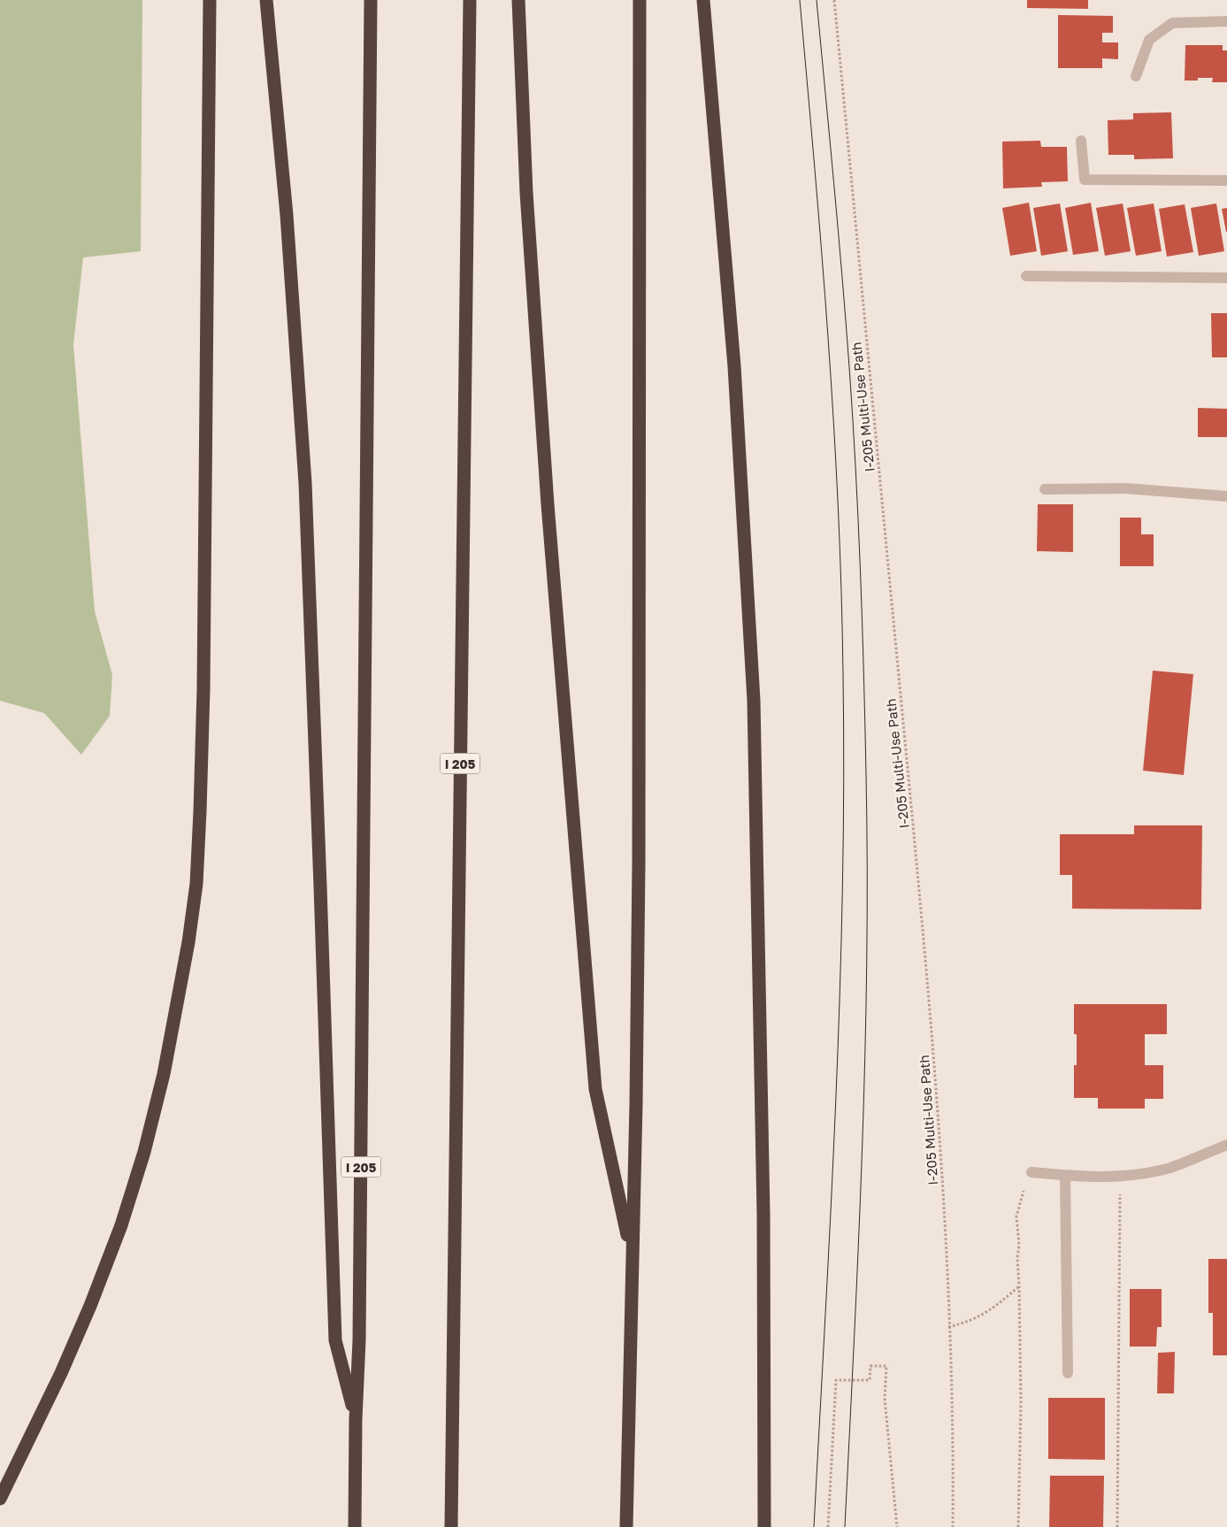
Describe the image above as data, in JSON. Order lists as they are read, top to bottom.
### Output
{
  "streets": {
    "highway": ["I 205"],
    "path": ["I-205 Multi-Use Path"]
  }
}
